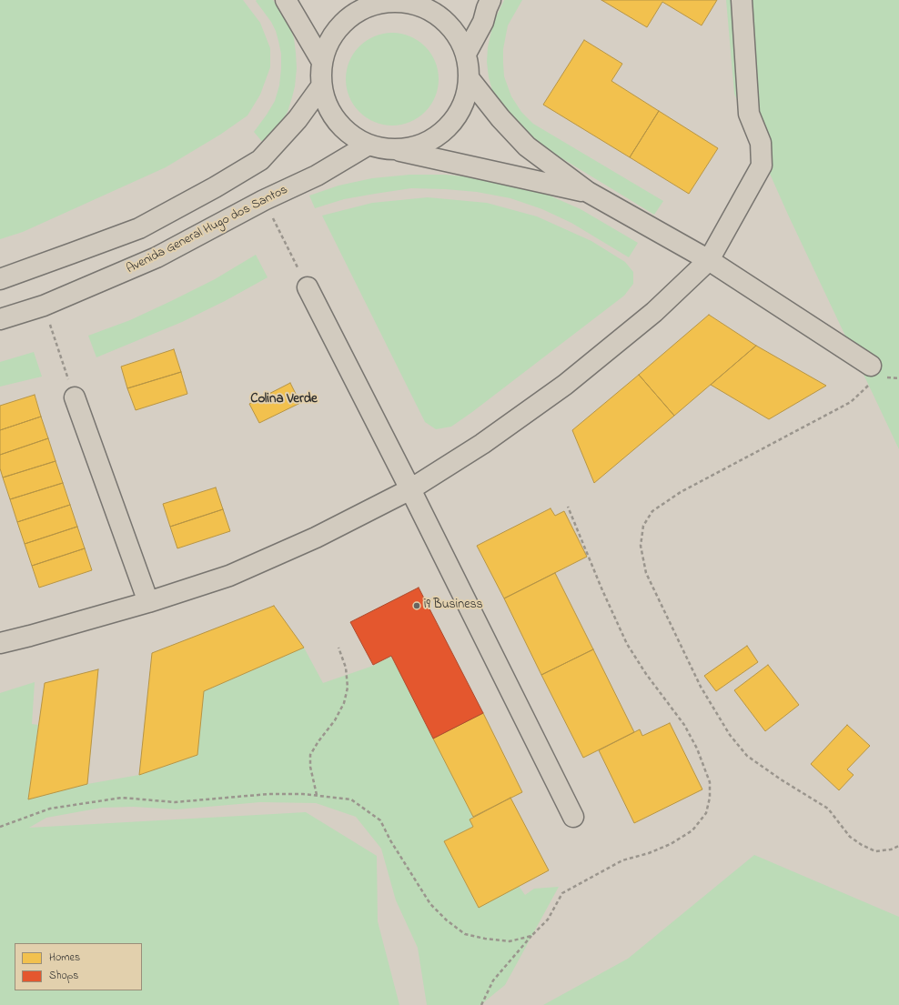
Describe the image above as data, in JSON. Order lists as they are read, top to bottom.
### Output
{
  "streets": {
    "street": ["Avenida General Hugo dos Santos"]
  },
  "districts": ["Colina Verde"],
  "places": ["i9 Business"],
  "legend": ["Homes", "Shops"]
}
